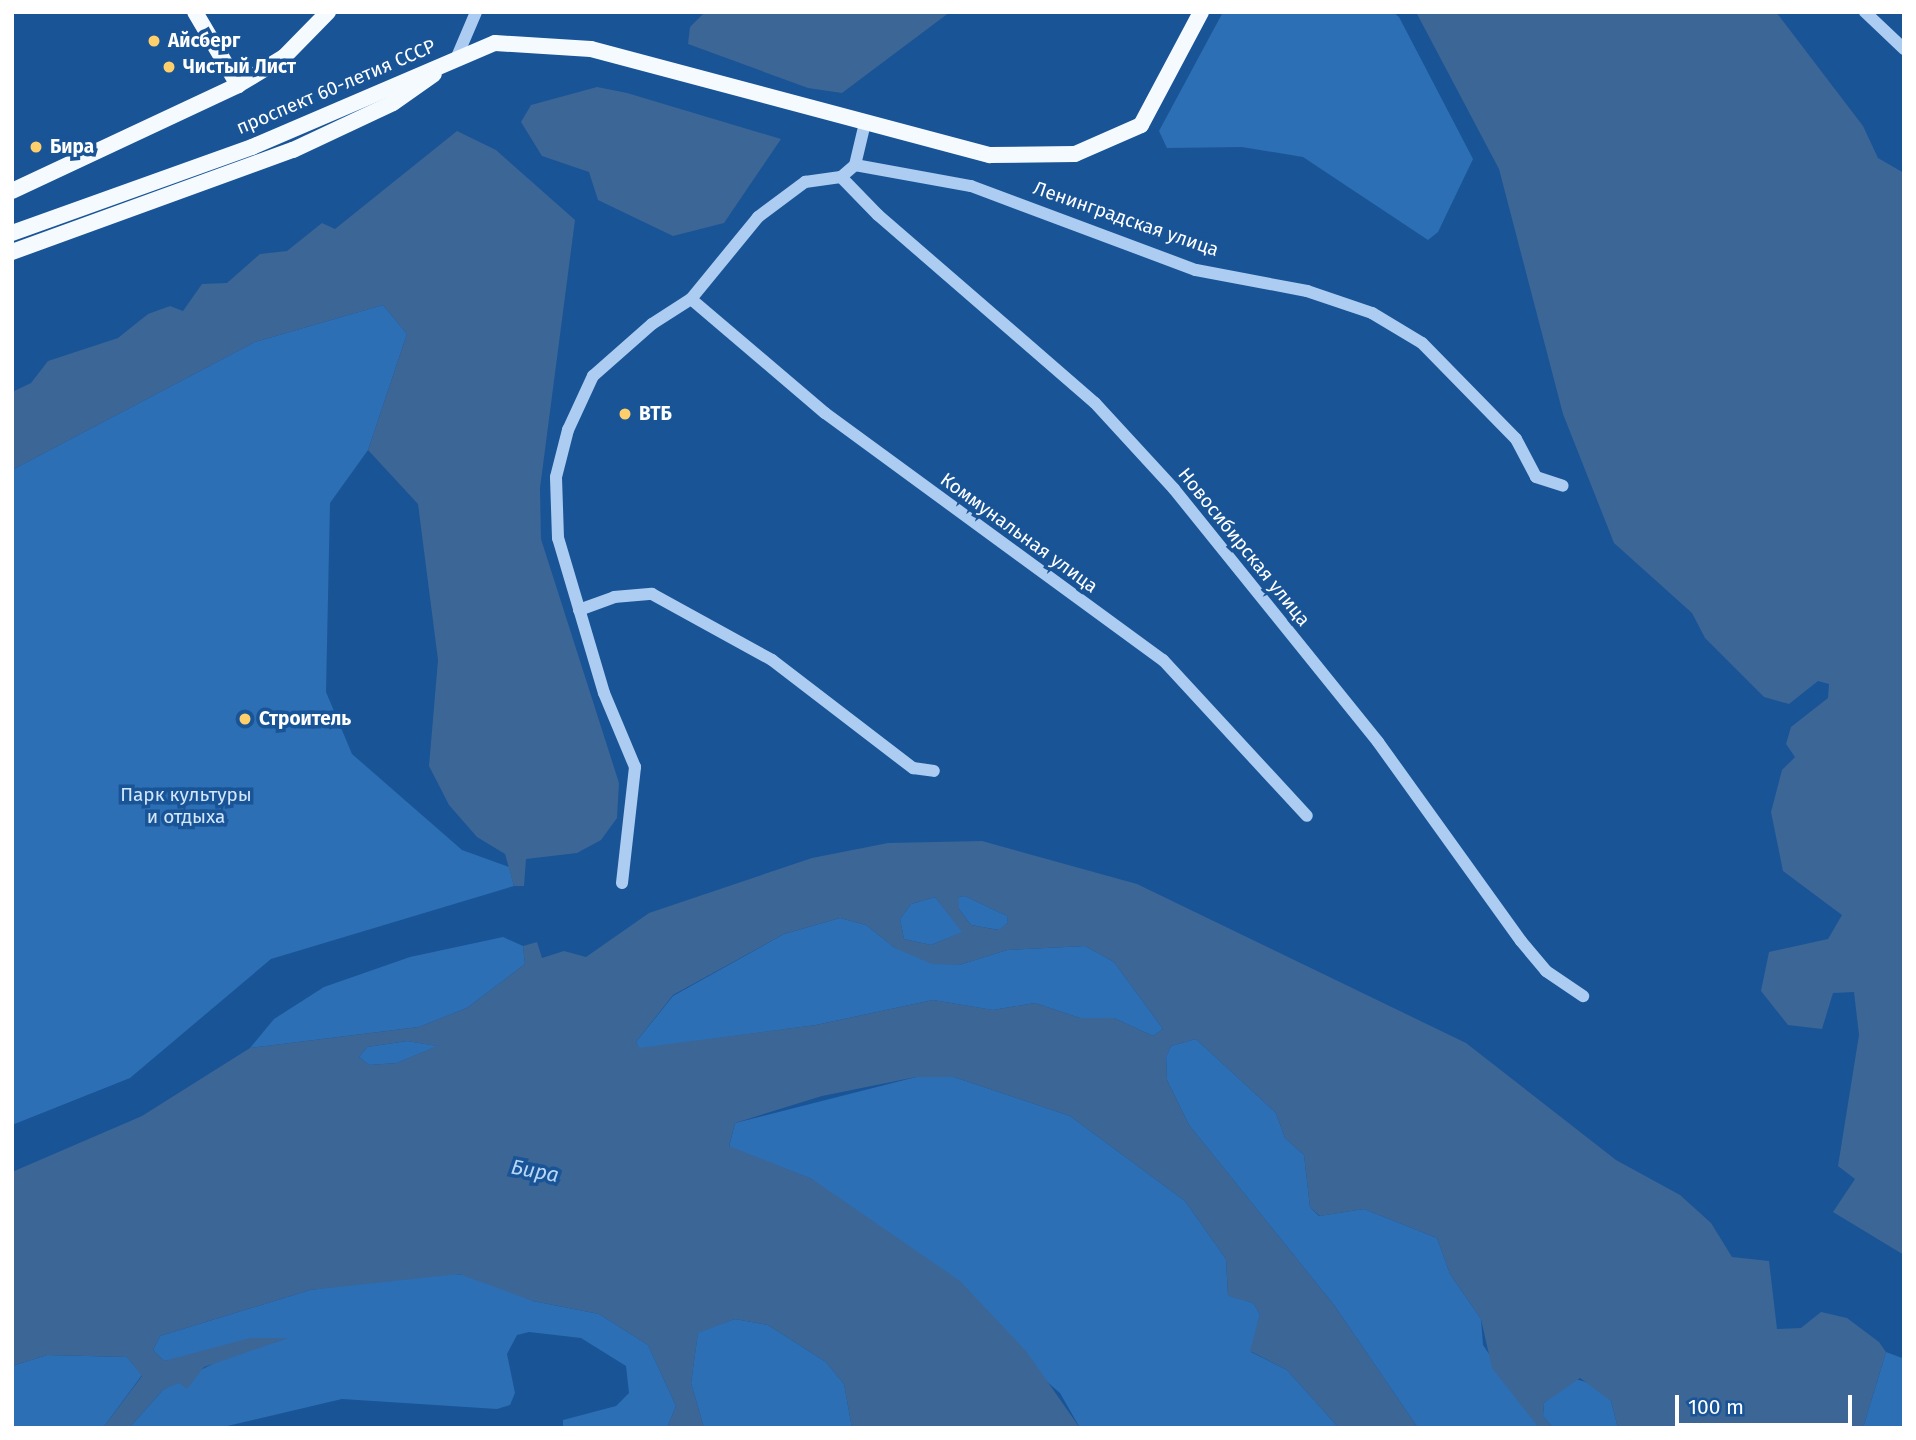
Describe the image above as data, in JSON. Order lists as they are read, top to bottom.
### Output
{
  "streets": {
    "main road": ["проспект 60-летия СССР", "Ленинградская улица"],
    "street": ["Коммунальная улица", "Новосибирская улица"]
  },
  "crossings": [
    ["проспект 60-летия СССР", "Ленинградская улица"]
  ],
  "water": ["Бира"],
  "parks": ["Парк культуры и отдыха"],
  "places": [
    "Айсберг",
    "Чистый Лист",
    "Бира",
    "ВТБ",
    "Строитель"
  ],
  "scale_bar": "100 m"
}
